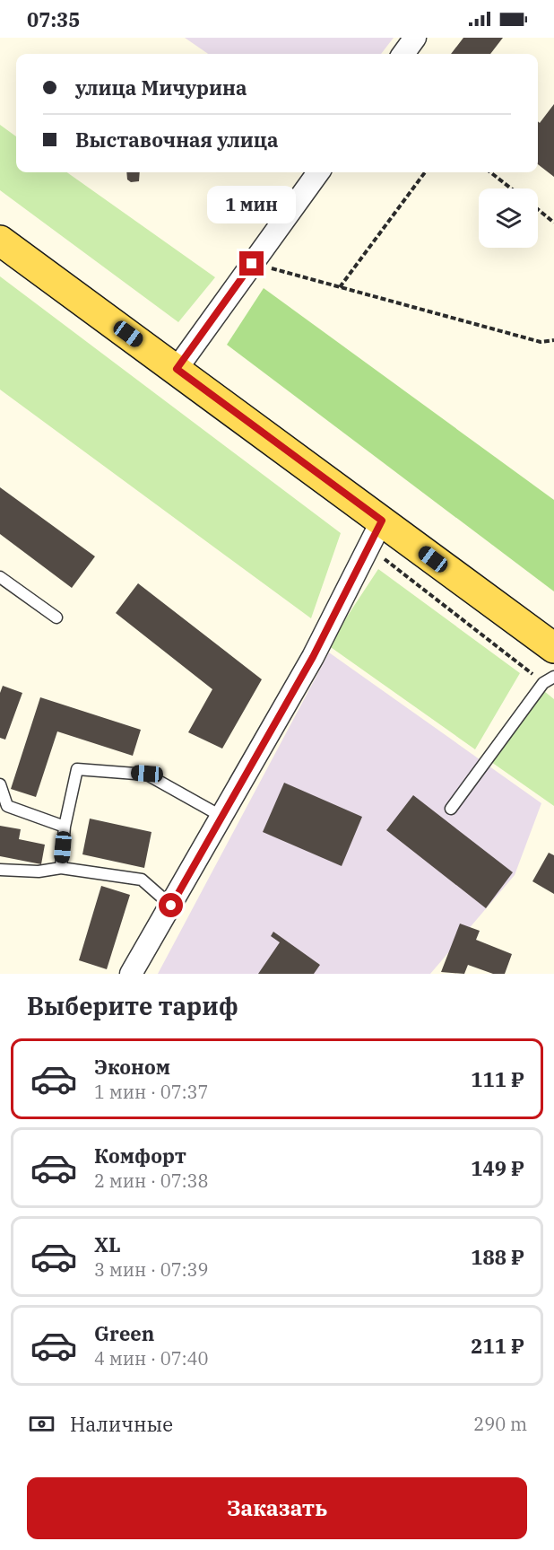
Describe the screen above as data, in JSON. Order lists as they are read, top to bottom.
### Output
{
  "page": {
    "status": "07:35",
    "banner": ["улица Мичурина", "Выставочная улица"],
    "bubble": "1 мин",
    "heading": "Выберите тариф",
    "list": [
      {
        "name": "Эконом",
        "note": "1 мин · 07:37",
        "value": "111 ₽"
      },
      {
        "name": "Комфорт",
        "note": "2 мин · 07:38",
        "value": "149 ₽"
      },
      {
        "name": "XL",
        "note": "3 мин · 07:39",
        "value": "188 ₽"
      },
      {
        "name": "Green",
        "note": "4 мин · 07:40",
        "value": "211 ₽"
      }
    ],
    "pay": ["Наличные", "290 m"],
    "buttons": "Заказать"
  }
}
